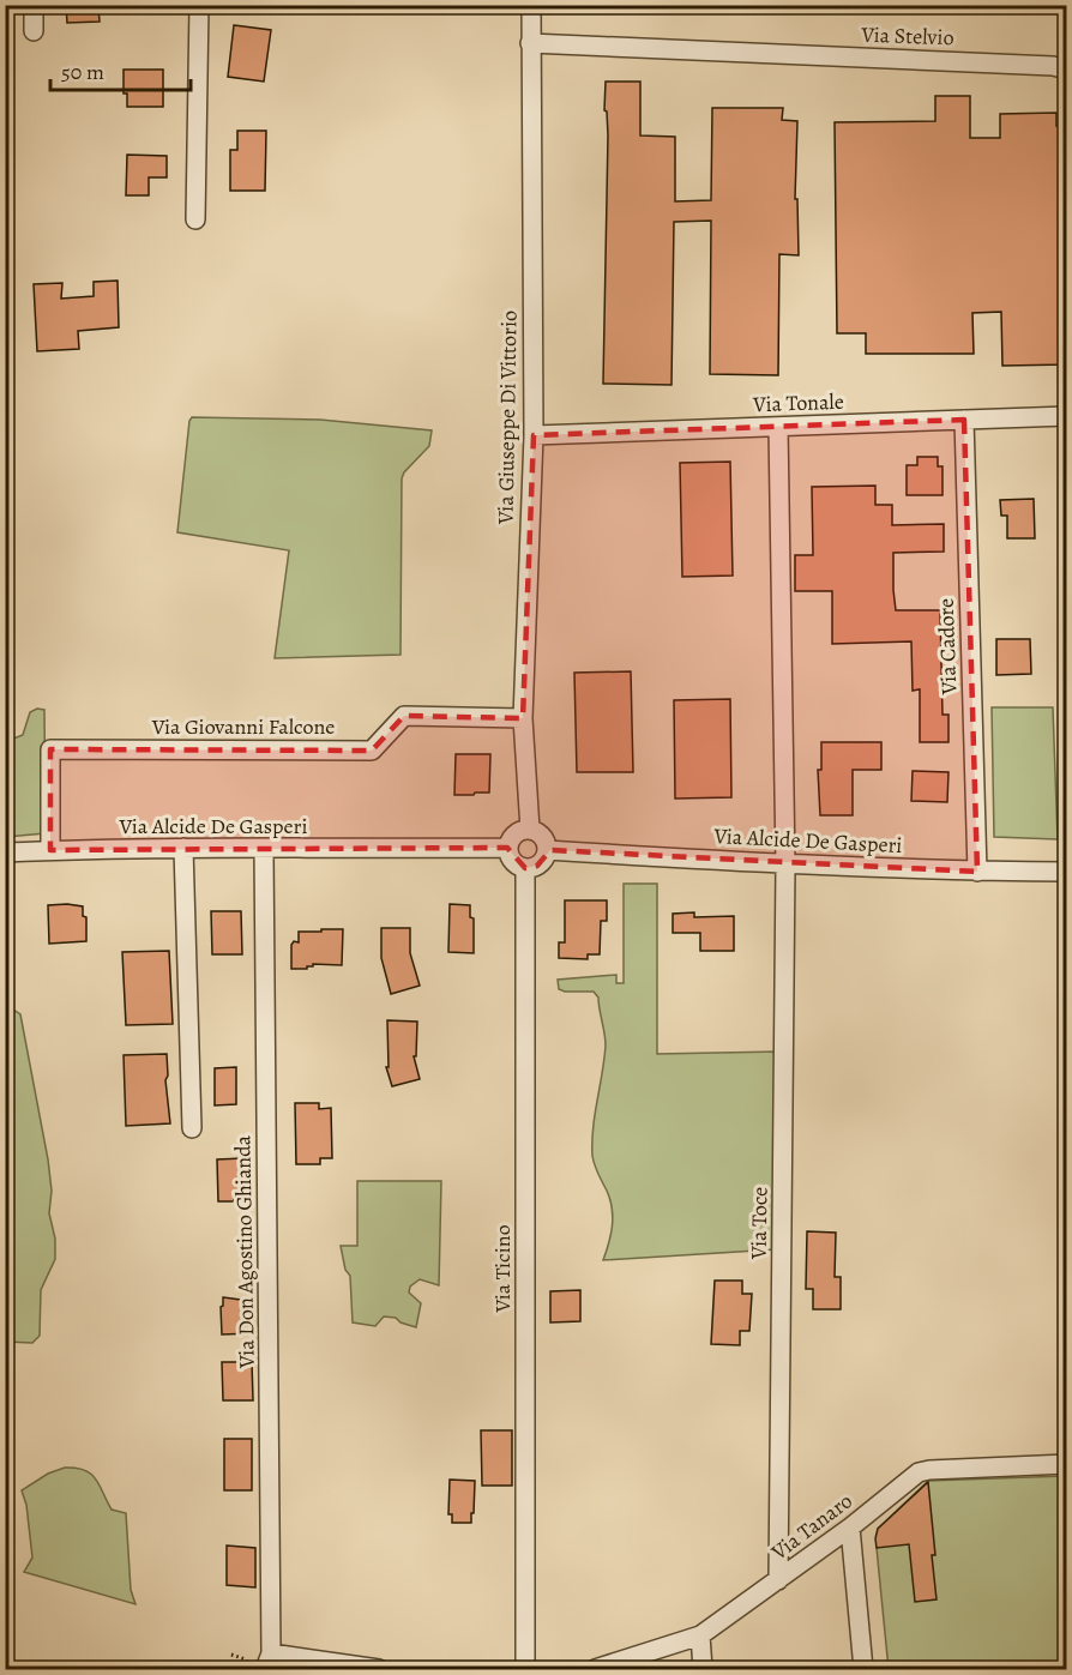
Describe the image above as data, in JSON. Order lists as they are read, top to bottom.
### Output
{
  "streets": {
    "street": [
      "Via Stelvio",
      "Via Tonale",
      "Via Giuseppe Di Vittorio",
      "Via Cadore",
      "Via Giovanni Falcone",
      "Via Alcide De Gasperi",
      "Via Toce",
      "Via Don Agostino Ghianda",
      "Via Ticino",
      "Via Tanaro"
    ]
  },
  "crossings": [
    ["Via Stelvio", "Via Giuseppe Di Vittorio"],
    ["Via Tonale", "Via Giuseppe Di Vittorio"],
    ["Via Tonale", "Via Cadore"],
    ["Via Tonale", "Via Toce"],
    ["Via Giuseppe Di Vittorio", "Via Giovanni Falcone"],
    ["Via Giuseppe Di Vittorio", "Via Alcide De Gasperi"],
    ["Via Giuseppe Di Vittorio", "Via Ticino"],
    ["Via Cadore", "Via Alcide De Gasperi"],
    ["Via Giovanni Falcone", "Via Alcide De Gasperi"],
    ["Via Alcide De Gasperi", "Via Toce"],
    ["Via Alcide De Gasperi", "Via Don Agostino Ghianda"],
    ["Via Alcide De Gasperi", "Via Ticino"],
    ["Via Toce", "Via Tanaro"]
  ],
  "scale_bar": "50 m"
}
